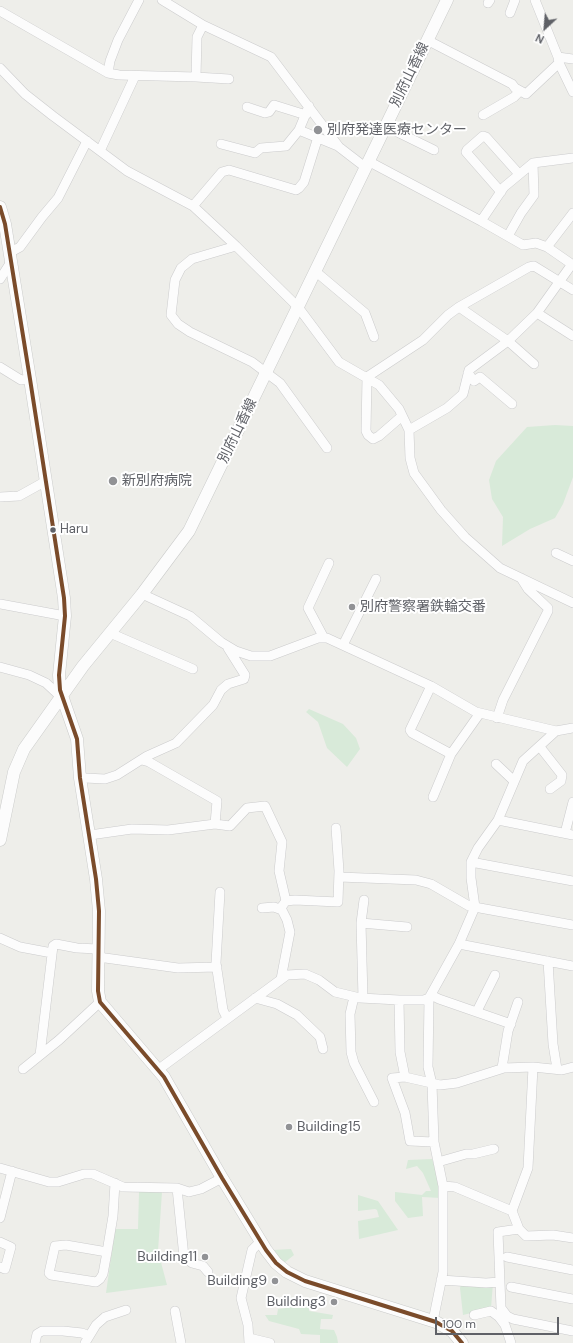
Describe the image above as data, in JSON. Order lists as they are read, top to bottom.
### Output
{
  "streets": {
    "street": ["別府山香線"]
  },
  "places": [
    "別府発達医療センター",
    "新別府病院",
    "Haru",
    "別府警察署鉄輪交番",
    "Building15",
    "Building11",
    "Building9",
    "Building3"
  ],
  "scale_bar": "100 m",
  "north": "bottom left"
}
